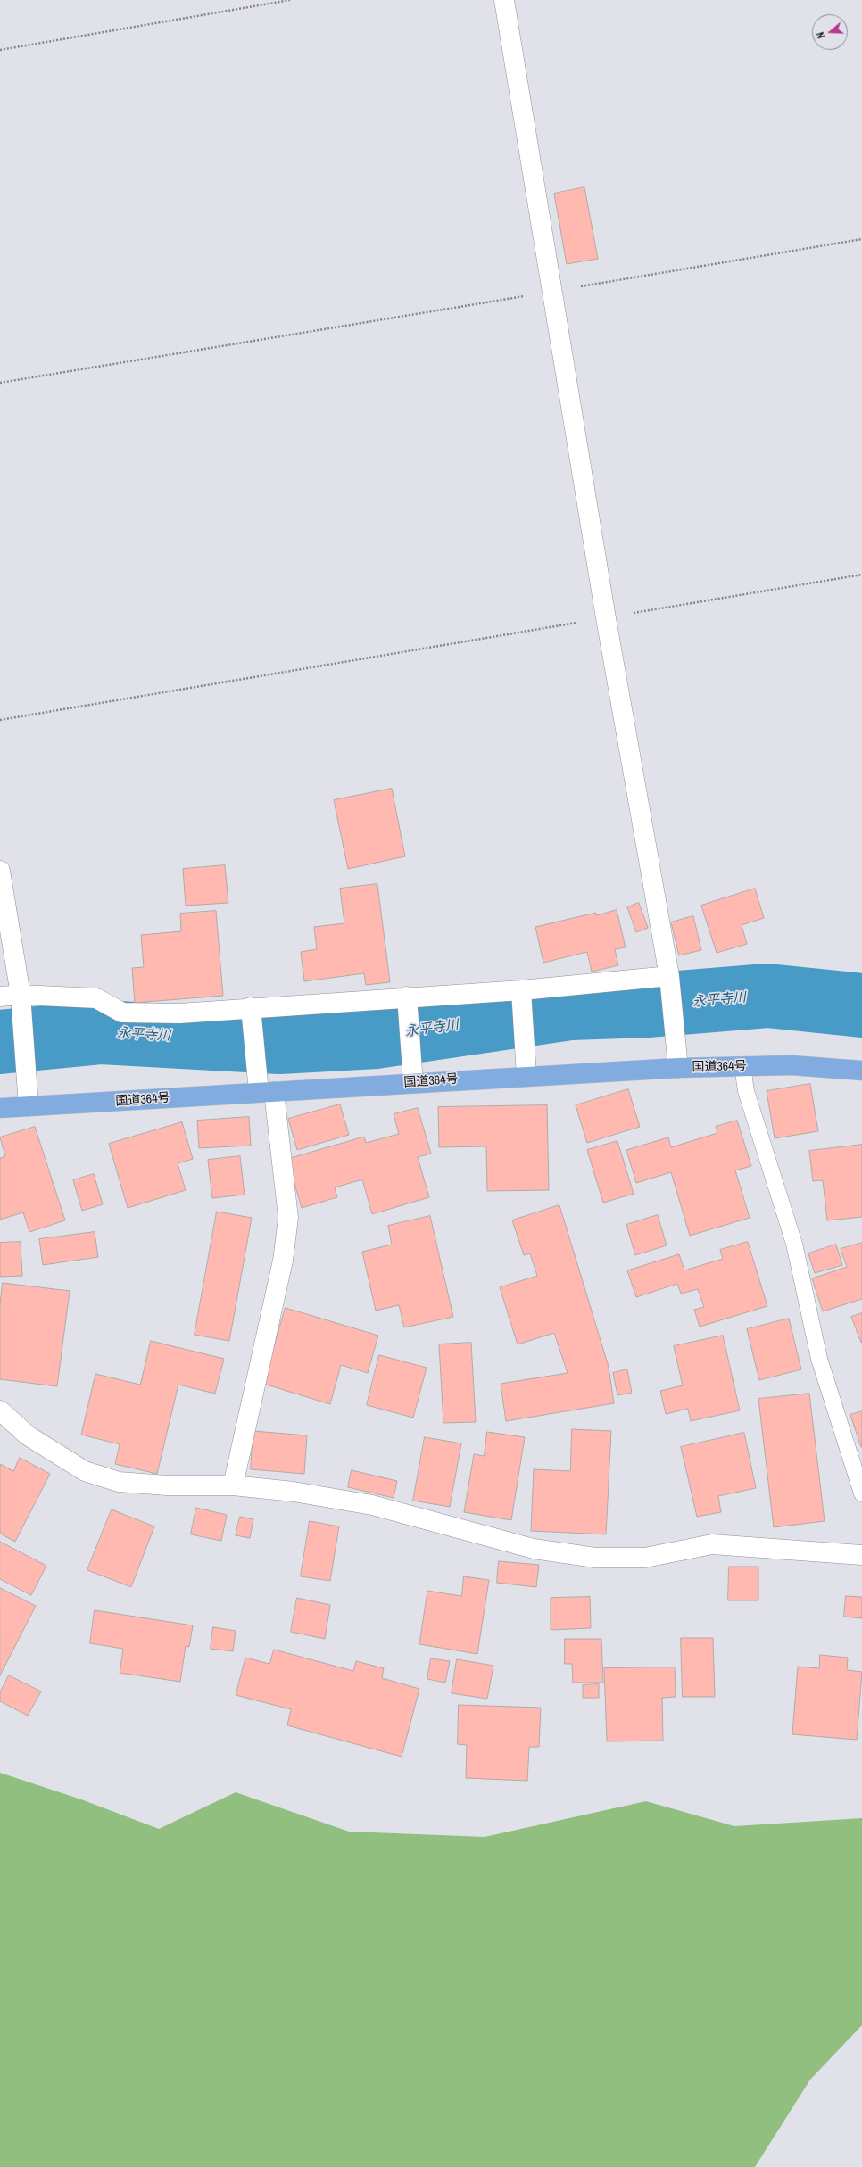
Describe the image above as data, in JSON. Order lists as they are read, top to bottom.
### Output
{
  "streets": {
    "highway": ["国道364号"]
  },
  "water": ["永平寺川"],
  "north": "left"
}
